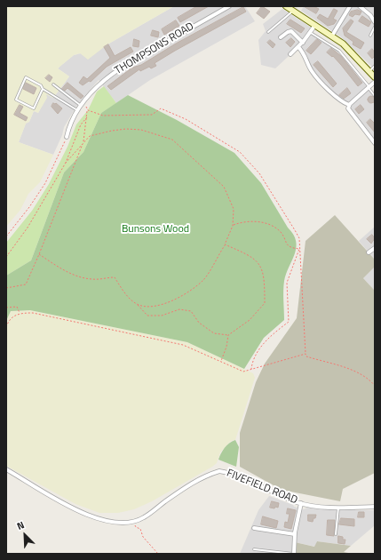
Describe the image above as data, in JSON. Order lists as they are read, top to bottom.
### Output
{
  "streets": {
    "street": ["THOMPSONS ROAD", "FIVEFIELD ROAD"]
  },
  "parks": ["Bunsons Wood"],
  "north": "top left"
}
